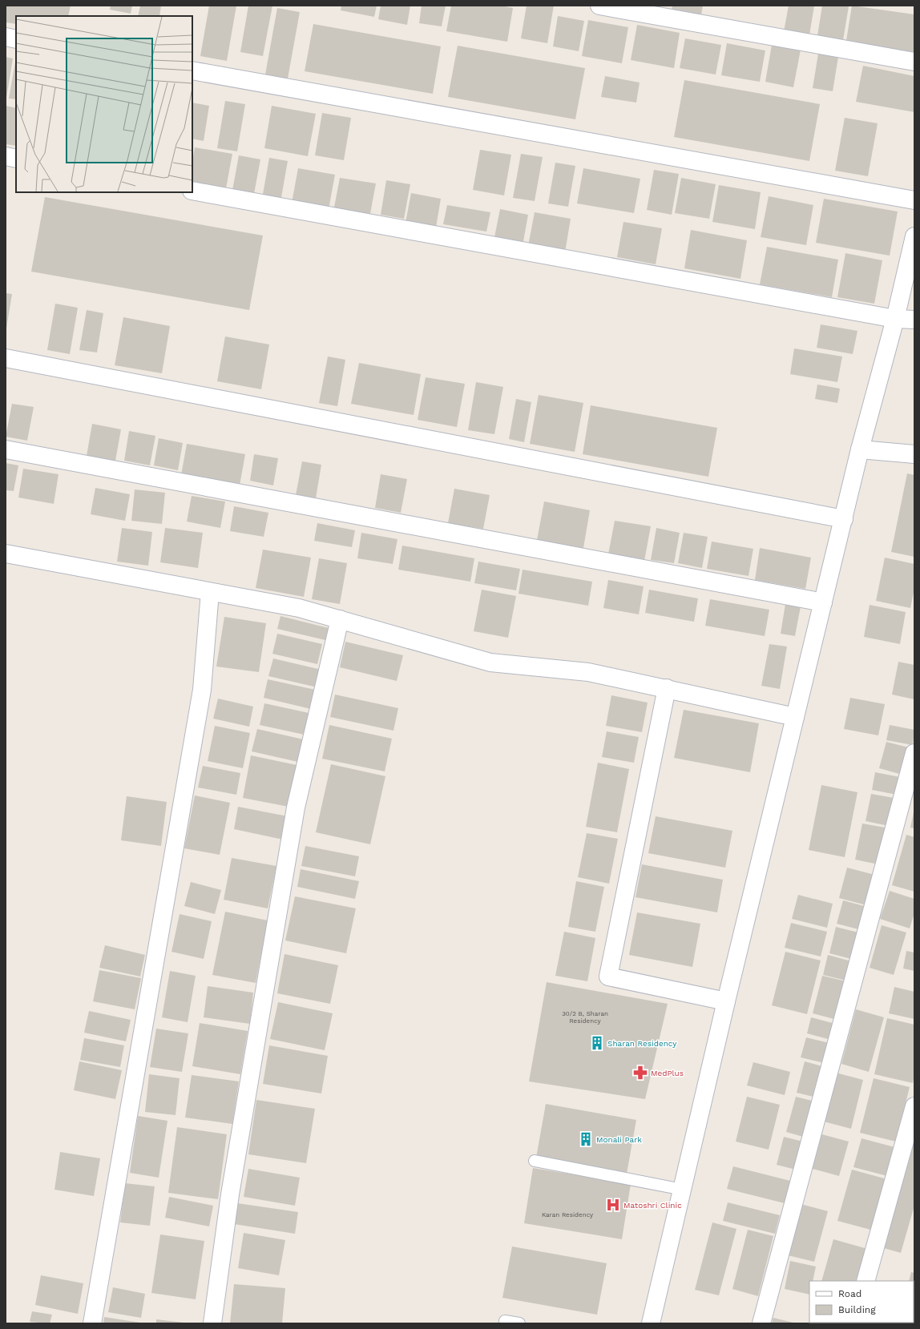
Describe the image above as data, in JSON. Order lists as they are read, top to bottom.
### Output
{
  "places": {
    "building": ["Sharan Residency", "Monali Park"],
    "pharmacy": ["MedPlus"],
    "hospital": ["Matoshri Clinic"]
  },
  "house_numbers": ["30/2 B, Sharan Residency", "Karan Residency"],
  "legend": ["Road", "Building"]
}
